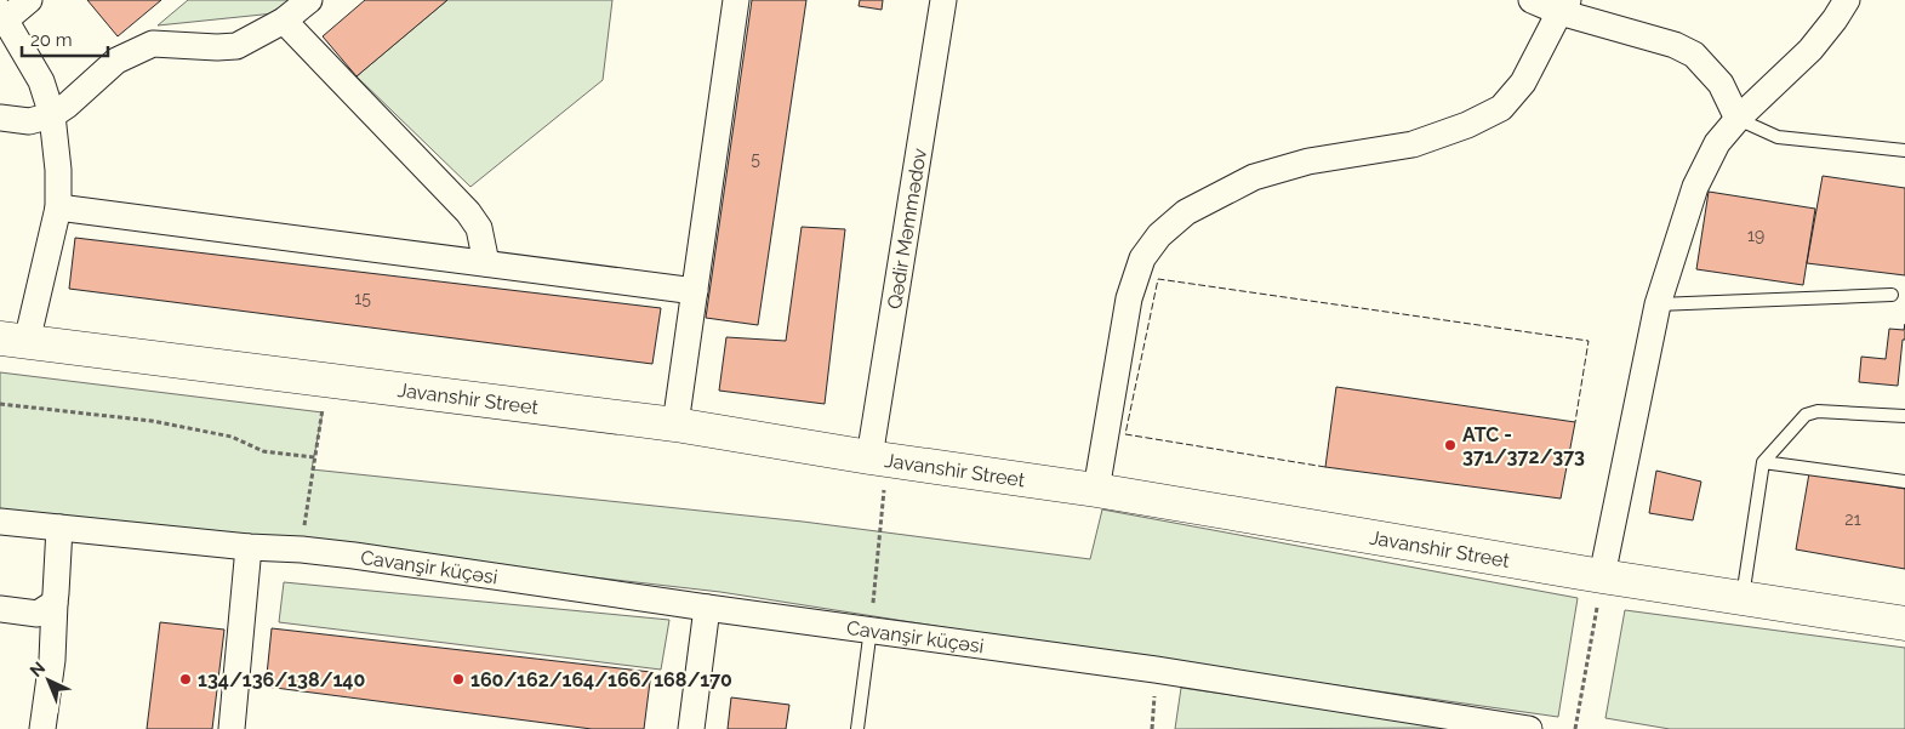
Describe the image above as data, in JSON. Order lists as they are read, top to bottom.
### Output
{
  "streets": {
    "street": ["Qədir Məmmədov", "Javanshir Street", "Cavanşir küçəsi"]
  },
  "crossings": [
    ["Qədir Məmmədov", "Javanshir Street"]
  ],
  "places": ["ATC - 371/372/373", "134/136/138/140", "160/162/164/166/168/170"],
  "house_numbers": [
    "5",
    "19",
    "15",
    "21"
  ],
  "scale_bar": "20 m",
  "north": "top left"
}
